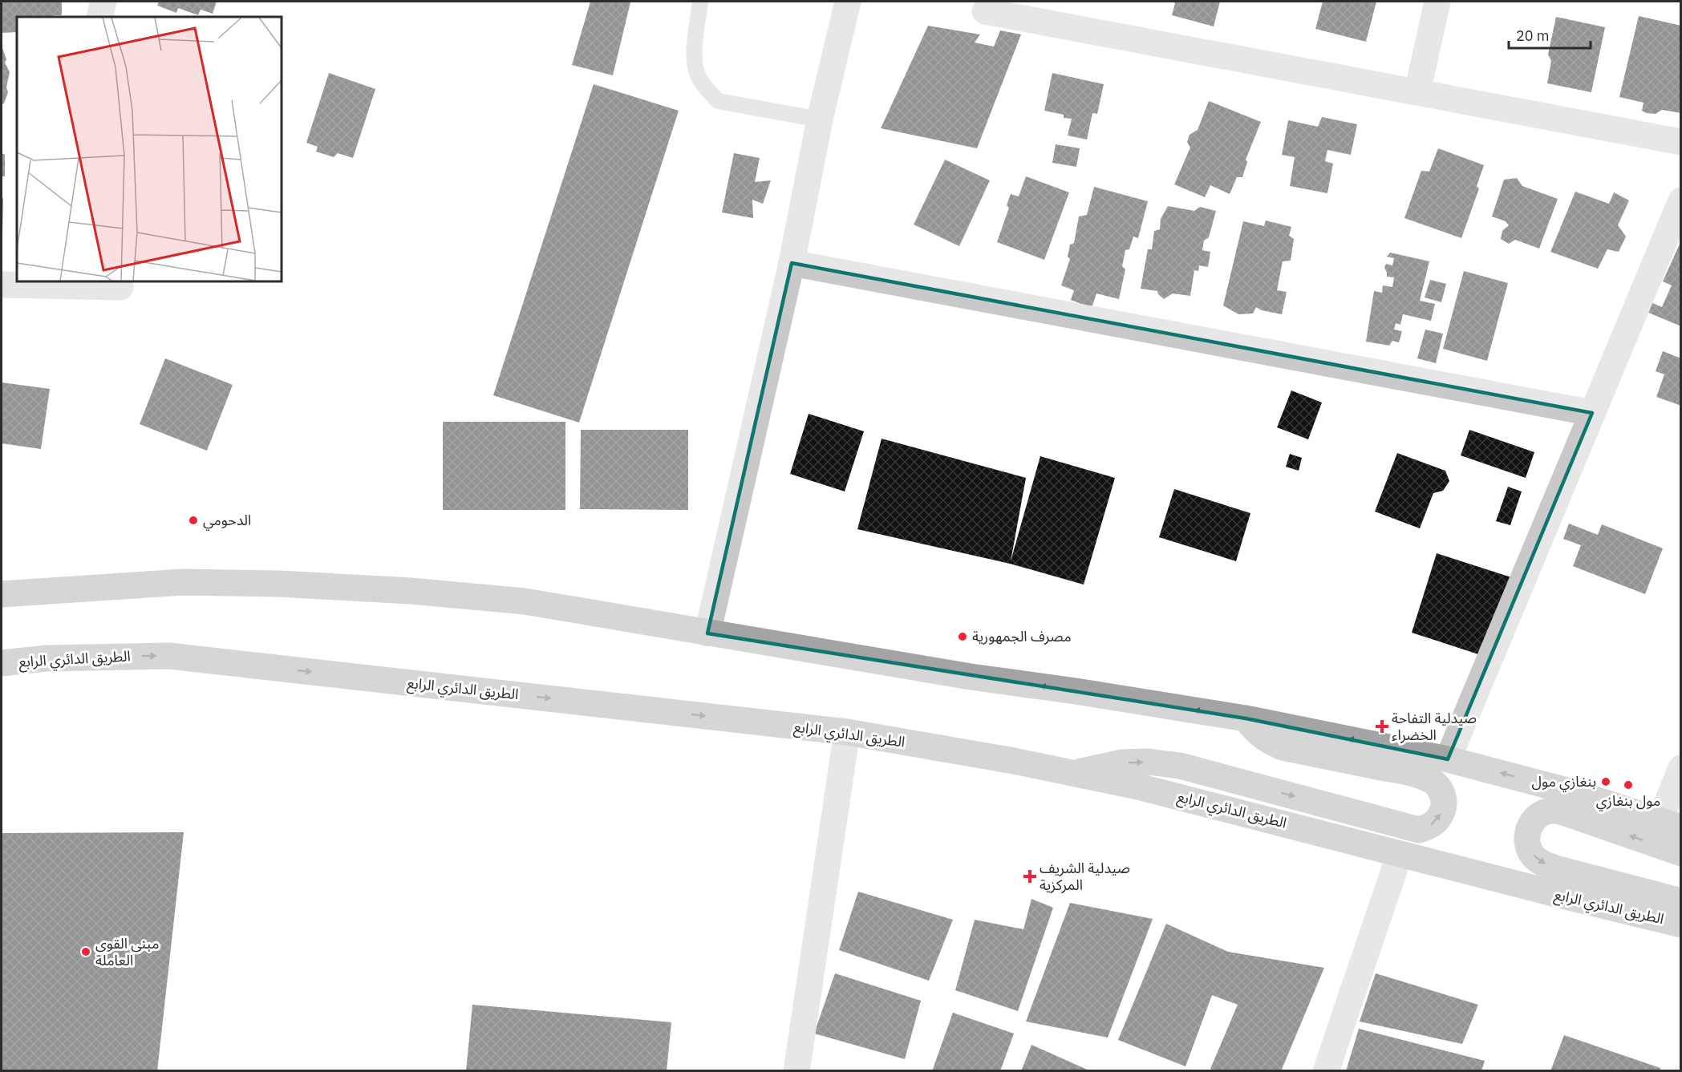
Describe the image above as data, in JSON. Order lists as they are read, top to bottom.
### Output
{
  "streets": {
    "main road": ["الطريق الدائري الرابع"]
  },
  "places": {
    "other": [
      "الدحومي",
      "مصرف الجمهورية",
      "بنغازي مول",
      "مول بنغازي",
      "مبنى القوى العاملة"
    ],
    "health": ["صيدلية التفاحة الخضراء", "صيدلية الشريف المركزية"]
  },
  "scale_bar": "20 m"
}
